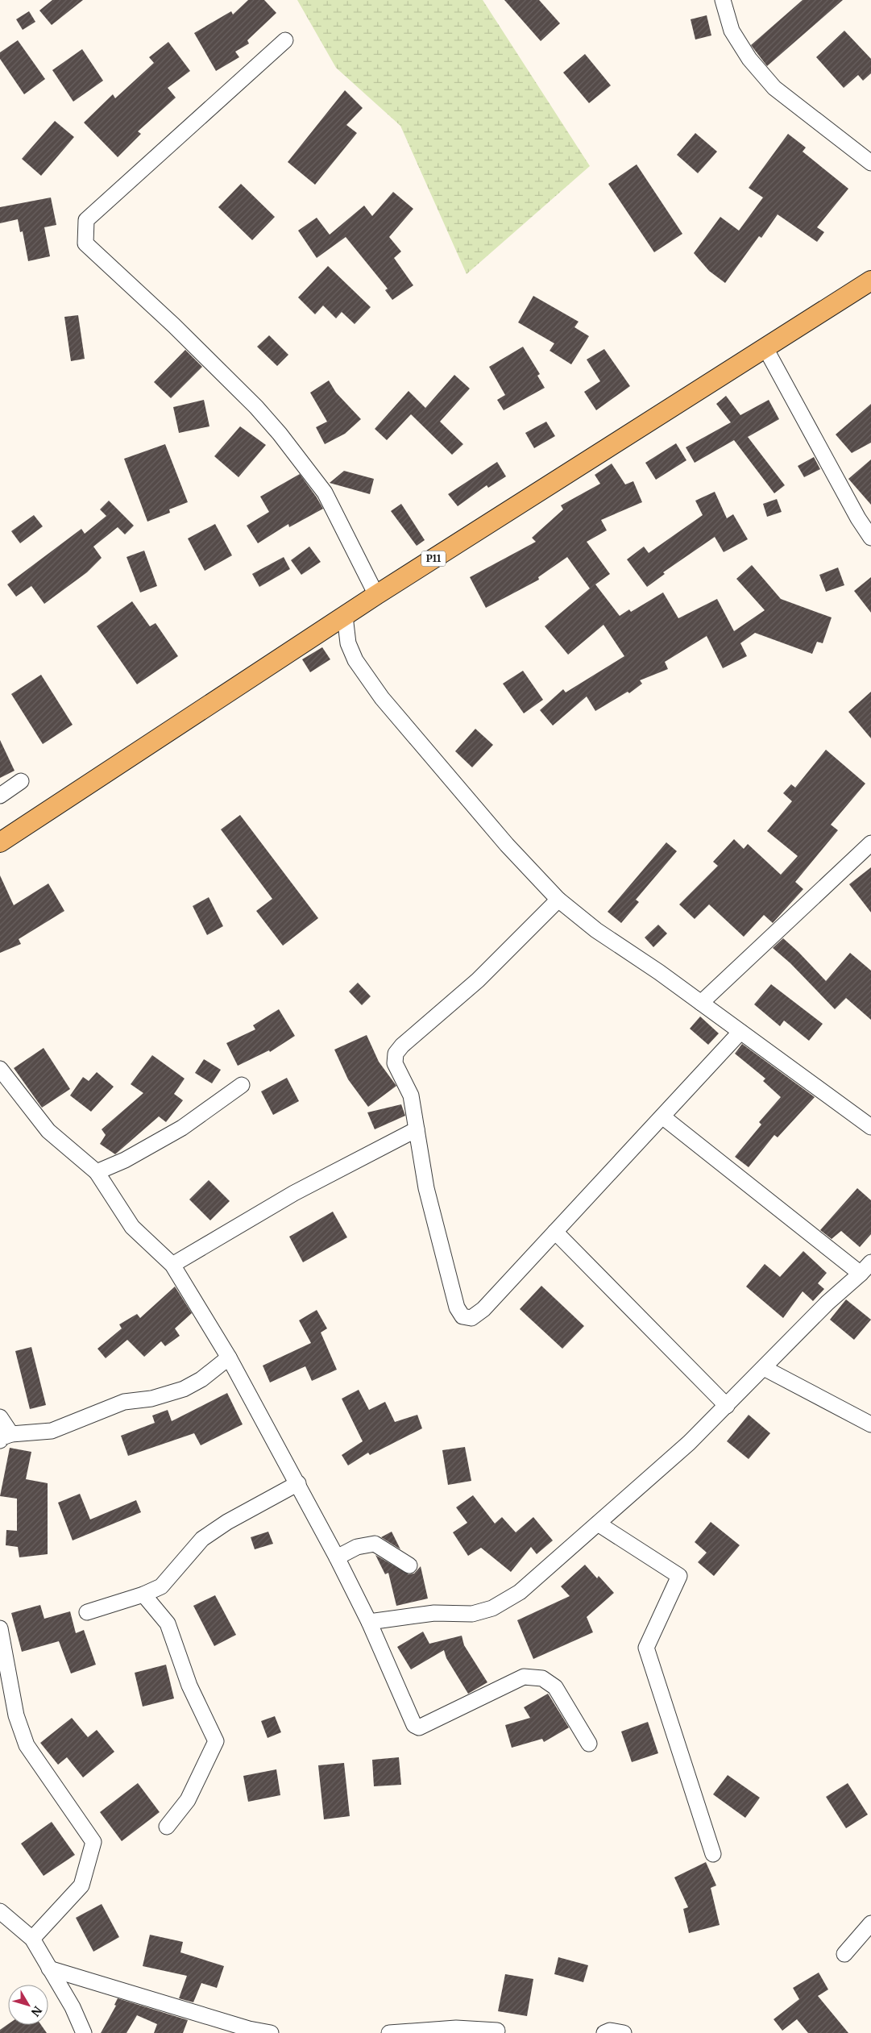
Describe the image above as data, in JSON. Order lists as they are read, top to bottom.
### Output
{
  "streets": {
    "main road": ["P11"]
  },
  "north": "bottom right"
}
